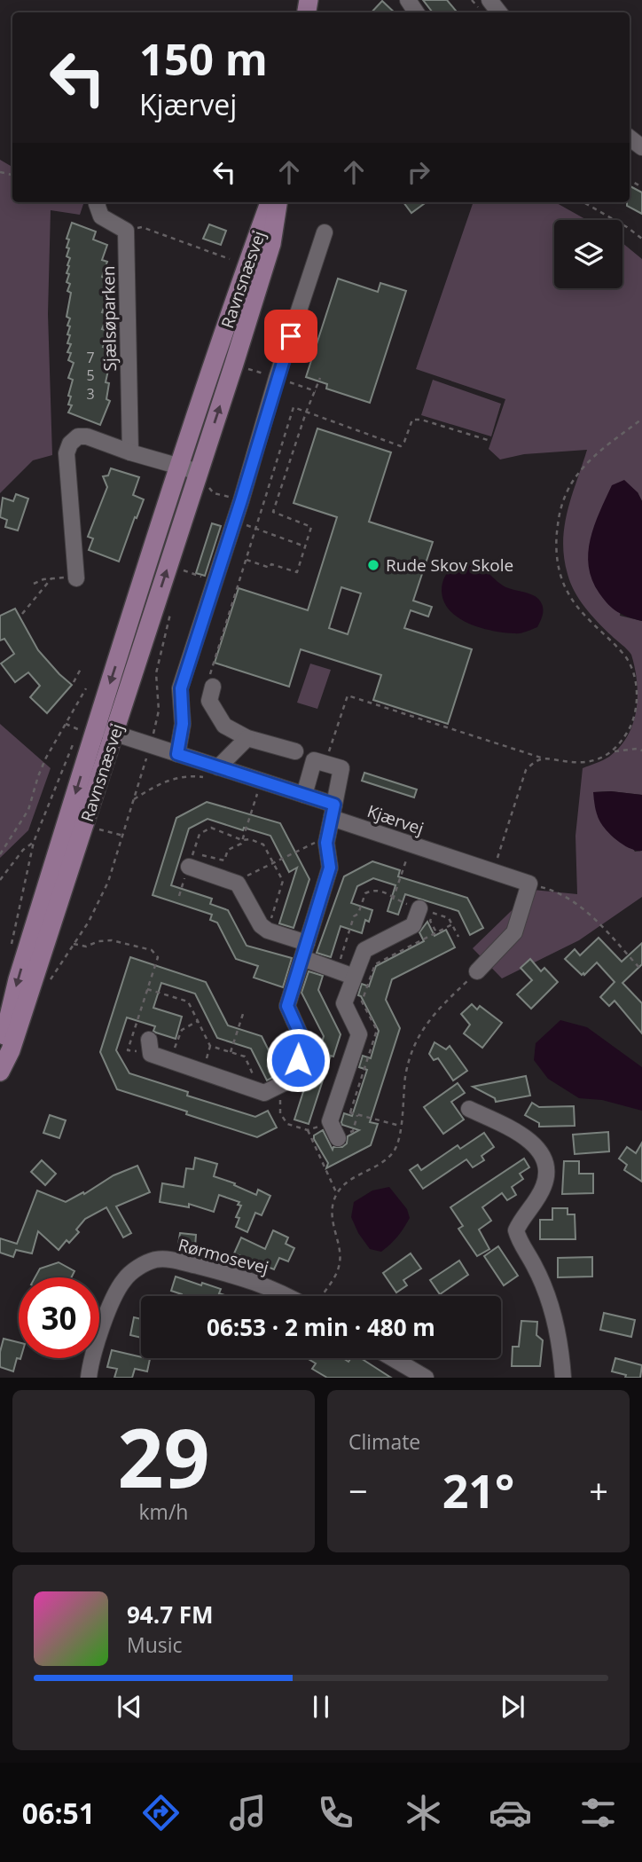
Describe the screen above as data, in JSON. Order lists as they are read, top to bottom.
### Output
{
  "streets": {
    "main road": ["Ravnsnæsvej"],
    "street": ["Sjælsøparken", "Kjærvej", "Rørmosevej"]
  },
  "crossings": [
    ["Ravnsnæsvej", "Kjærvej"]
  ],
  "places": ["Rude Skov Skole"],
  "house_numbers": ["7", "5", "3"],
  "page": {
    "turn": ["150 m", "Kjærvej"],
    "limit": "30",
    "trip": "06:53 · 2 min · 480 m",
    "tile": [
      ["29", "km/h"],
      "Climate"
    ],
    "heat": ["−", "21°", "+"],
    "song": ["94.7 FM", "Music"],
    "tabs": "06:51"
  }
}
